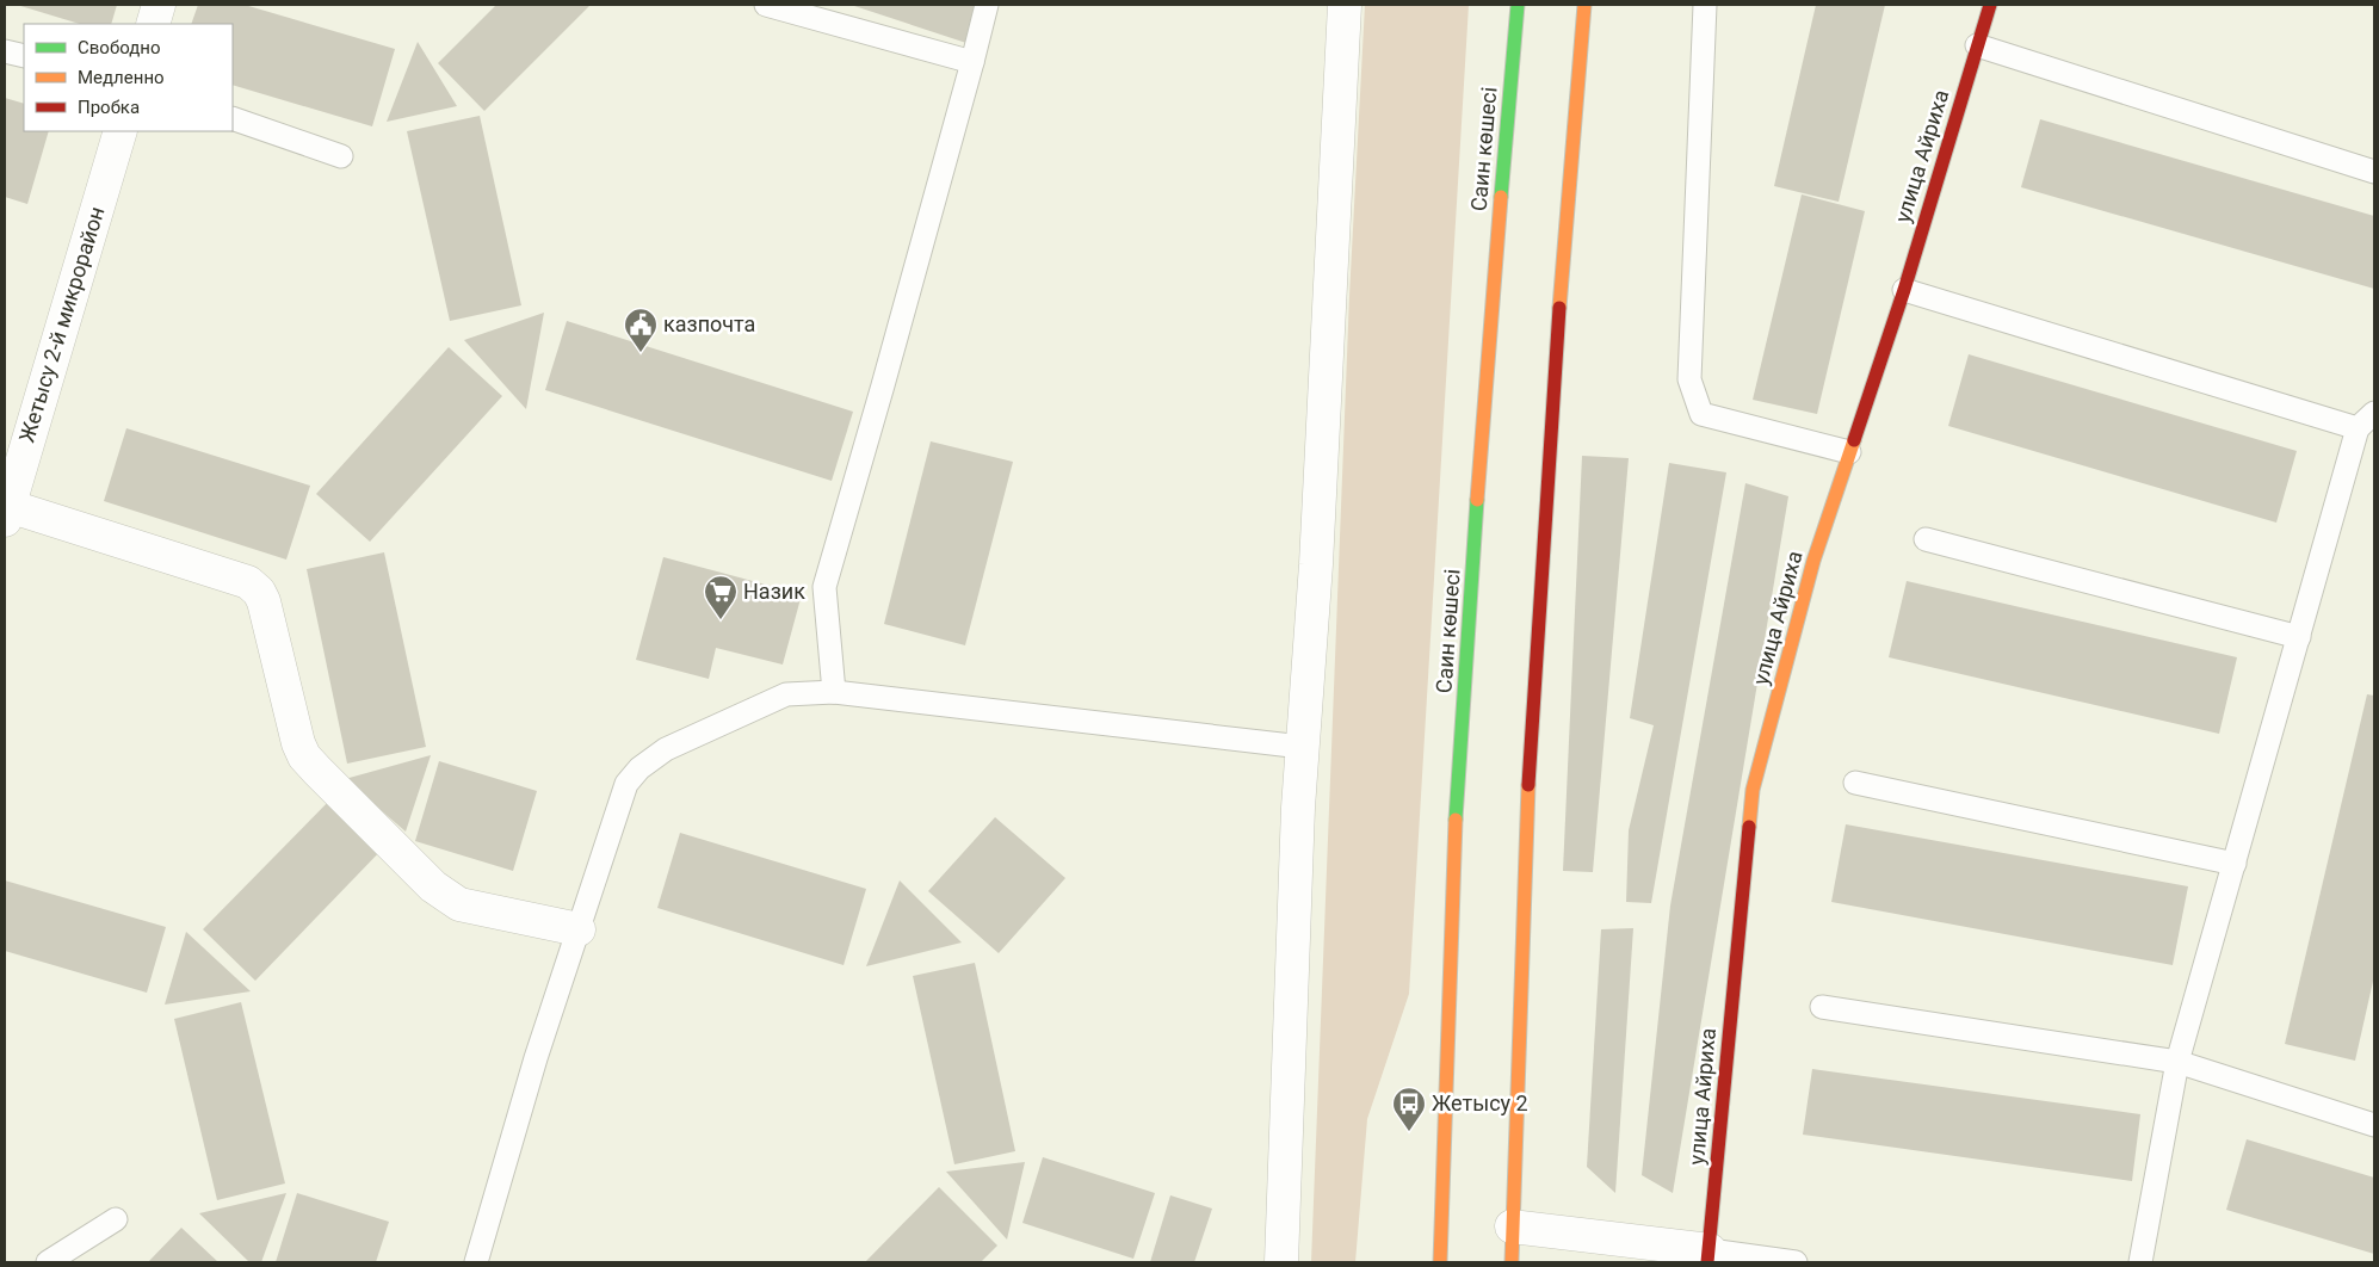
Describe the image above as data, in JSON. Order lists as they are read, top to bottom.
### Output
{
  "streets": {
    "main road": ["Саин көшесі", "улица Айриха"],
    "street": ["Жетысу 2-й микрорайон"]
  },
  "places": {
    "public building": ["казпочта"],
    "supermarket": ["Назик"],
    "bus stop": ["Жетысу 2"]
  },
  "legend": ["Свободно", "Медленно", "Пробка"]
}
